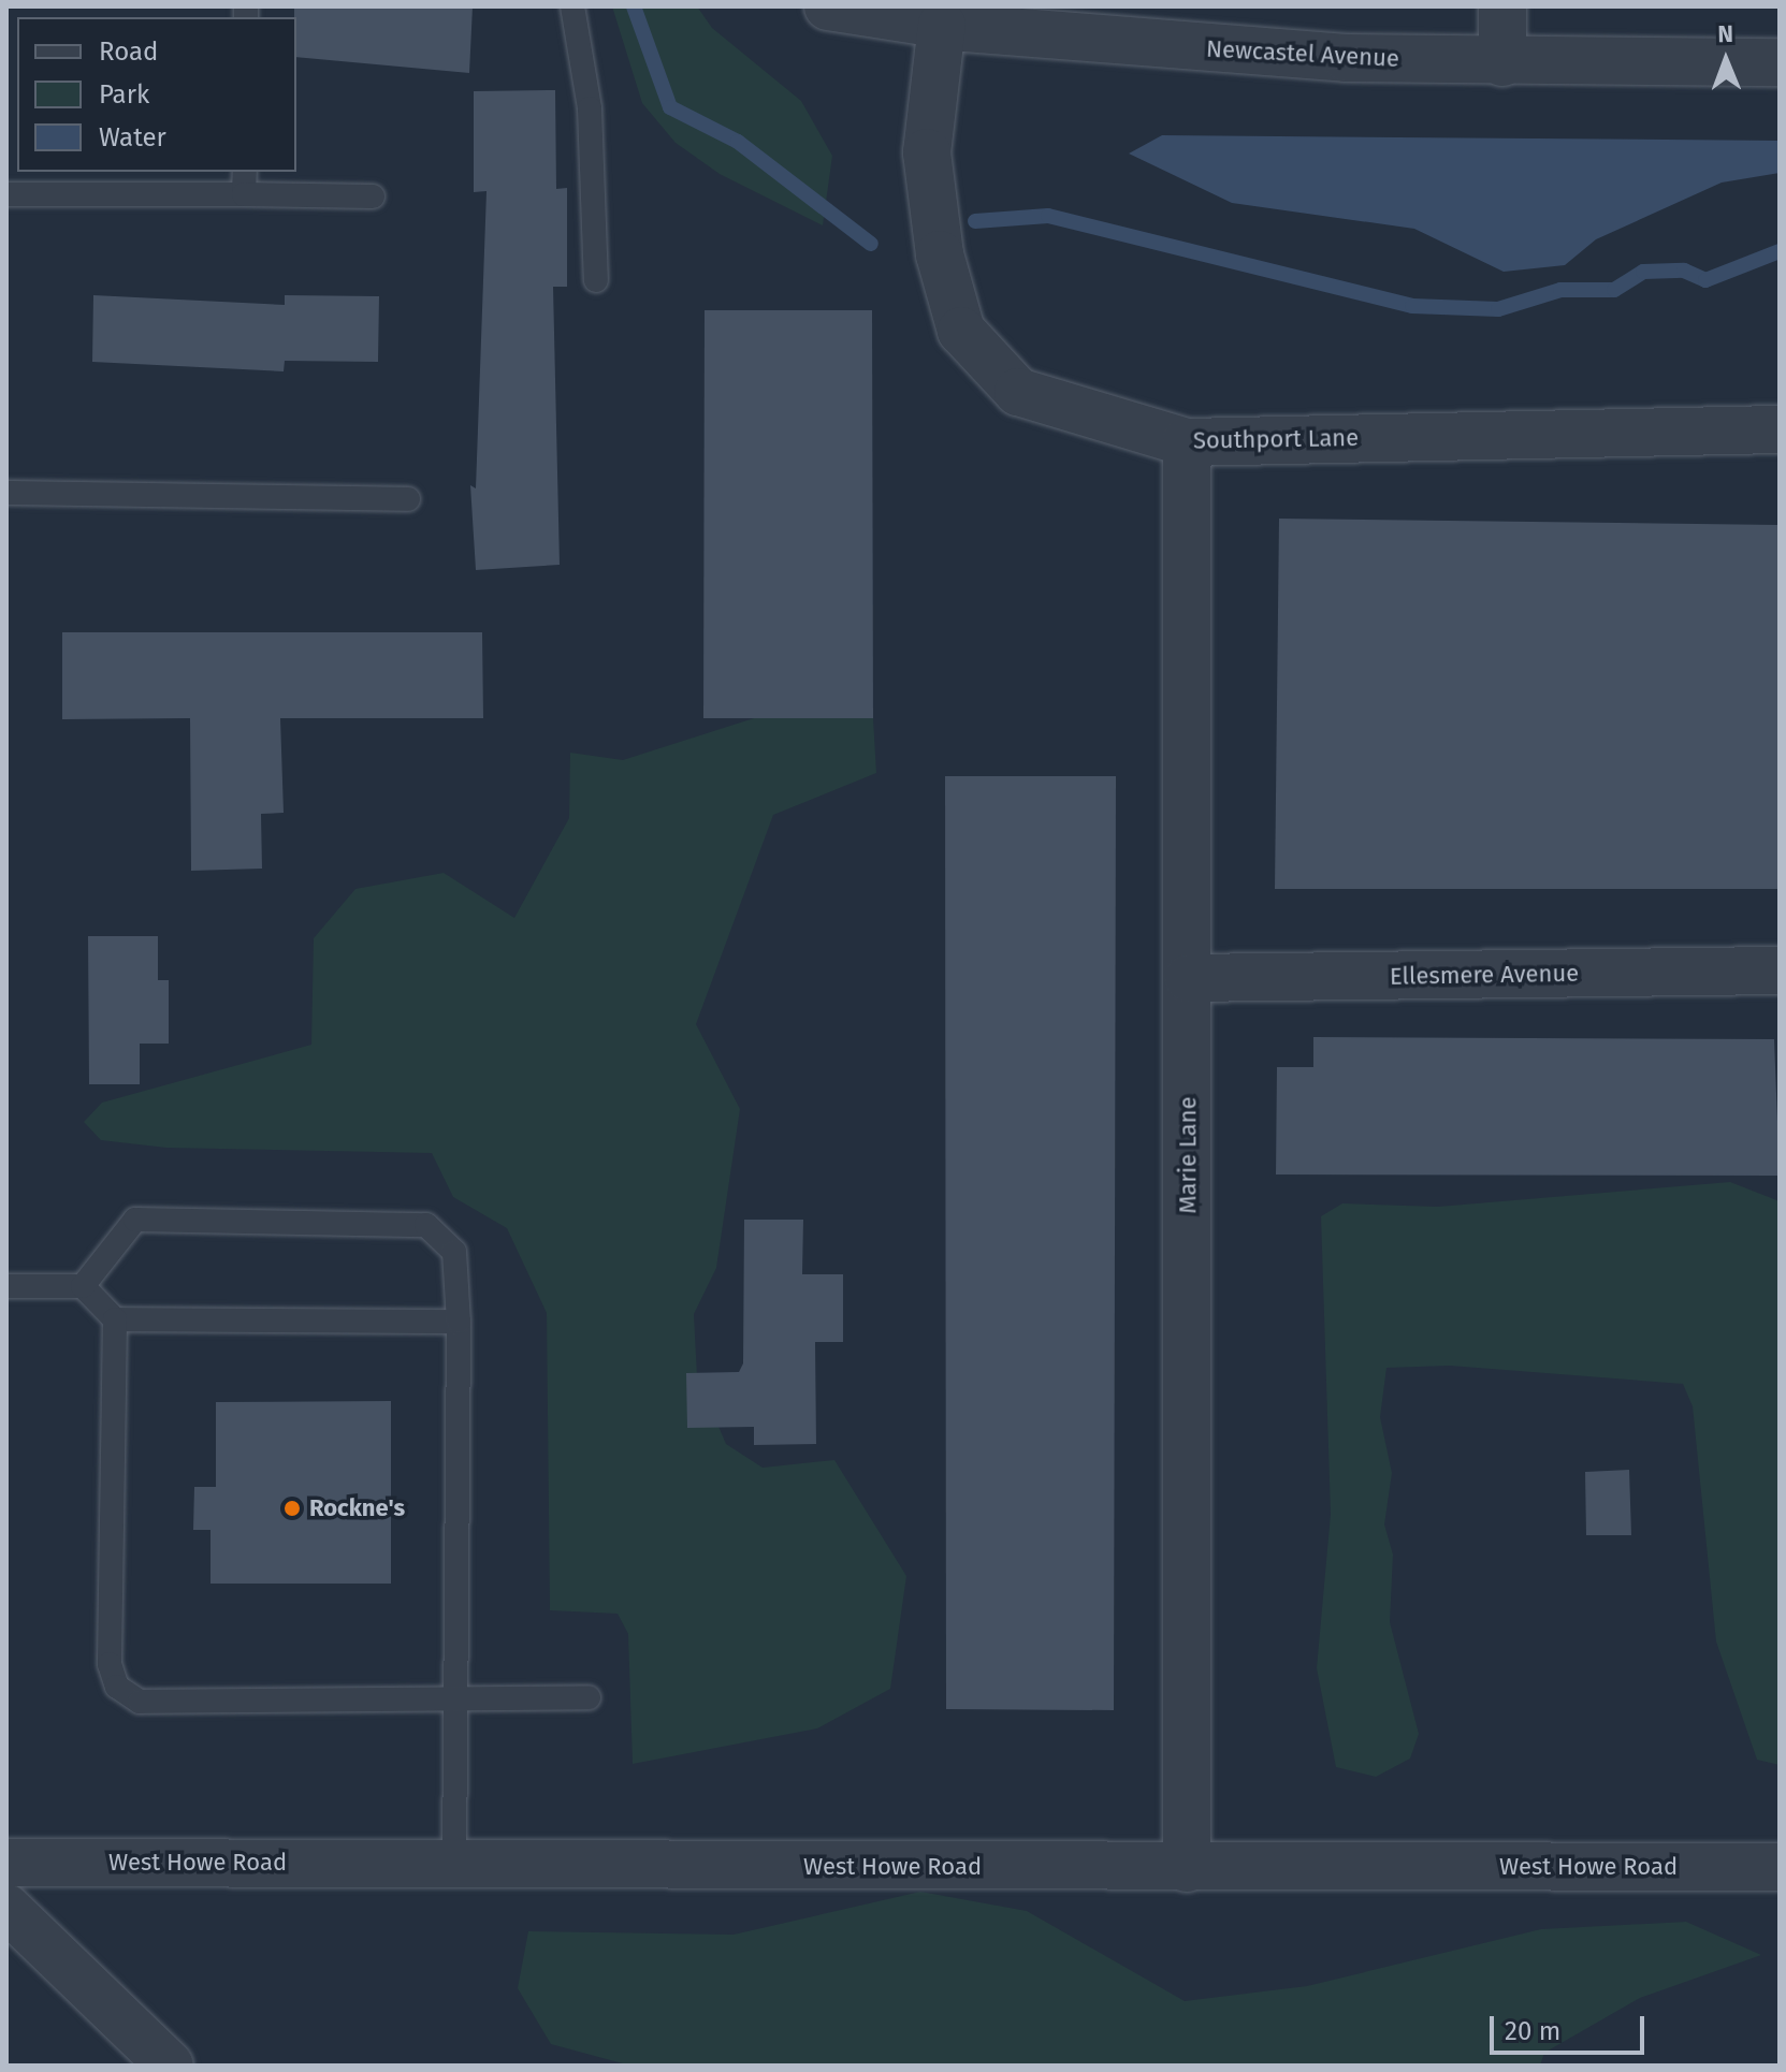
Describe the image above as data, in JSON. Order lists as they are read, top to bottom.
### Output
{
  "streets": {
    "street": [
      "Newcastel Avenue",
      "Southport Lane",
      "Ellesmere Avenue",
      "Marie Lane",
      "West Howe Road"
    ]
  },
  "crossings": [
    ["Newcastel Avenue", "Southport Lane"],
    ["Southport Lane", "Marie Lane"],
    ["Ellesmere Avenue", "Marie Lane"],
    ["Marie Lane", "West Howe Road"]
  ],
  "places": ["Rockne's"],
  "legend": ["Road", "Park", "Water"],
  "scale_bar": "20 m",
  "north": "top"
}
